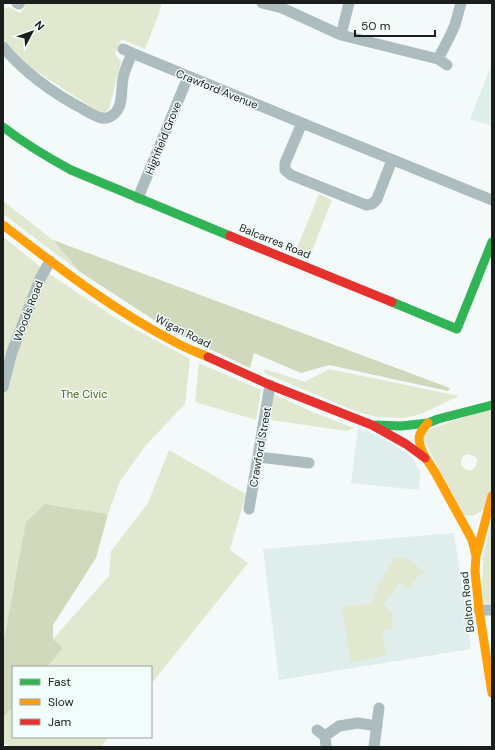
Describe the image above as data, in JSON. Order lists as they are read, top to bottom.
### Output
{
  "streets": {
    "main road": ["Balcarres Road", "Wigan Road", "Bolton Road"],
    "street": [
      "Crawford Avenue",
      "Highfield Grove",
      "Woods Road",
      "Crawford Street"
    ]
  },
  "crossings": [
    ["Crawford Avenue", "Highfield Grove"],
    ["Highfield Grove", "Balcarres Road"],
    ["Woods Road", "Wigan Road"],
    ["Wigan Road", "Crawford Street"],
    ["Wigan Road", "Bolton Road"]
  ],
  "parks": ["The Civic"],
  "legend": ["Fast", "Slow", "Jam"],
  "scale_bar": "50 m",
  "north": "top right"
}
